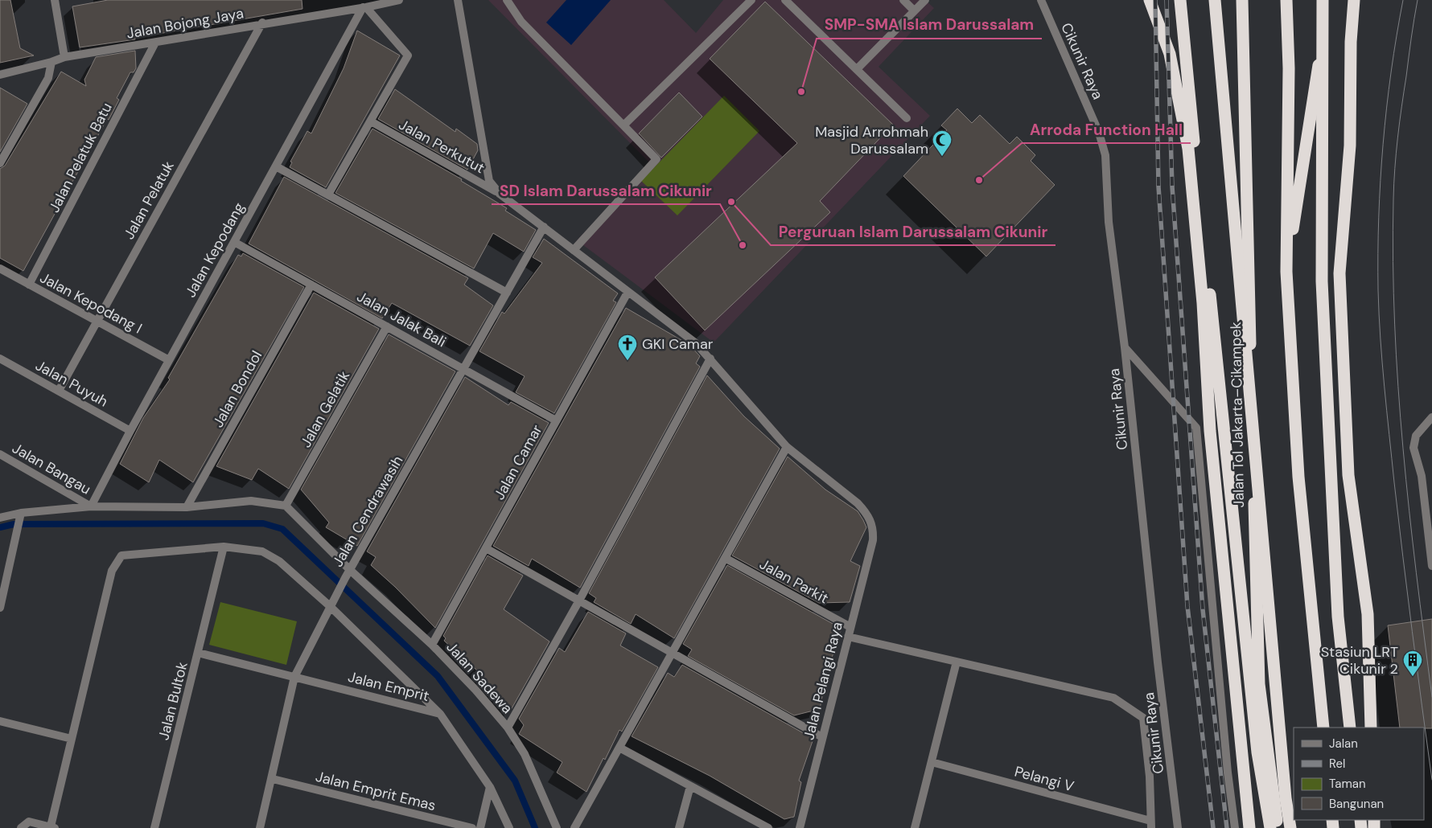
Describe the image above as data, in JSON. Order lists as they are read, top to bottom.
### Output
{
  "streets": {
    "highway": ["Jalan Tol Jakarta–Cikampek"],
    "street": [
      "Jalan Bojong Jaya",
      "Cikunir Raya",
      "Jalan Perkutut",
      "Jalan Pelatuk Batu",
      "Jalan Pelatuk",
      "Jalan Kepodang",
      "Jalan Kepodang I",
      "Jalan Jalak Bali",
      "Jalan Puyuh",
      "Jalan Bondol",
      "Jalan Gelatik",
      "Jalan Camar",
      "Jalan Bangau",
      "Jalan Cendrawasih",
      "Jalan Parkit",
      "Jalan Sadewa",
      "Jalan Pelangi Raya",
      "Jalan Emprit",
      "Jalan Bultok",
      "Pelangi V",
      "Jalan Emprit Emas"
    ]
  },
  "crossings": [
    ["Jalan Bojong Jaya", "Jalan Pelatuk Batu"],
    ["Jalan Bojong Jaya", "Jalan Pelatuk"],
    ["Jalan Bojong Jaya", "Jalan Kepodang"],
    ["Jalan Pelatuk Batu", "Jalan Kepodang I"],
    ["Jalan Pelatuk", "Jalan Kepodang I"],
    ["Jalan Pelatuk", "Jalan Puyuh"],
    ["Jalan Kepodang", "Jalan Kepodang I"],
    ["Jalan Kepodang", "Jalan Jalak Bali"],
    ["Jalan Kepodang", "Jalan Puyuh"],
    ["Jalan Kepodang", "Jalan Bangau"],
    ["Jalan Jalak Bali", "Jalan Bondol"],
    ["Jalan Jalak Bali", "Jalan Gelatik"],
    ["Jalan Jalak Bali", "Jalan Camar"],
    ["Jalan Jalak Bali", "Jalan Cendrawasih"],
    ["Jalan Gelatik", "Jalan Sadewa"],
    ["Jalan Camar", "Jalan Sadewa"],
    ["Jalan Cendrawasih", "Jalan Sadewa"],
    ["Jalan Cendrawasih", "Jalan Emprit"],
    ["Jalan Cendrawasih", "Jalan Bultok"],
    ["Jalan Cendrawasih", "Jalan Emprit Emas"],
    ["Jalan Parkit", "Jalan Pelangi Raya"],
    ["Jalan Emprit", "Jalan Bultok"]
  ],
  "places": {
    "other": [
      "SMP-SMA Islam Darussalam",
      "Arroda Function Hall",
      "Perguruan Islam Darussalam Cikunir",
      "SD Islam Darussalam Cikunir"
    ],
    "mosque": ["Masjid Arrohmah Darussalam"],
    "church": ["GKI Camar"],
    "building": ["Stasiun LRT Cikunir 2"]
  },
  "legend": [
    "Jalan",
    "Rel",
    "Taman",
    "Bangunan"
  ]
}
